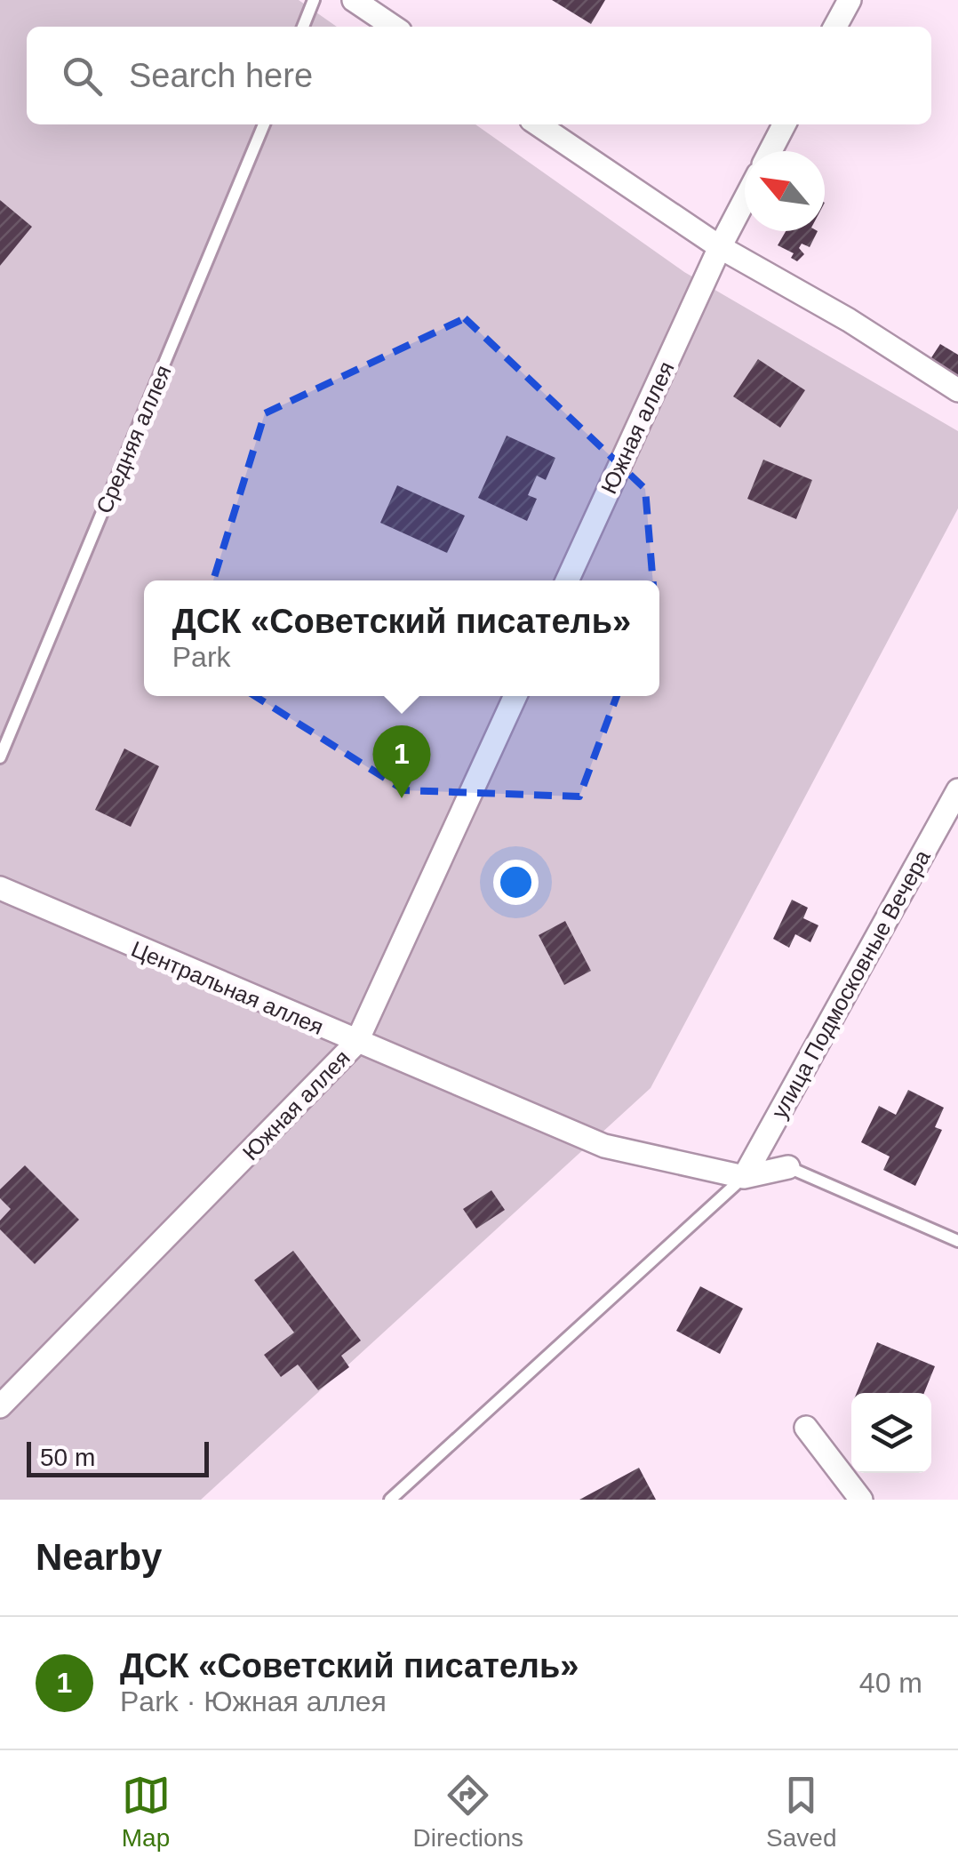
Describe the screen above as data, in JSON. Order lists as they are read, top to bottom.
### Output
{
  "streets": {
    "street": ["Южная аллея", "улица Подмосковные Вечера", "Центральная аллея"],
    "lane": ["Средняя аллея"]
  },
  "crossings": [
    ["Южная аллея", "Центральная аллея"],
    ["улица Подмосковные Вечера", "Центральная аллея"]
  ],
  "scale_bar": "50 m",
  "north": "top left",
  "page": {
    "search": "Search here",
    "popup": ["ДСК «Советский писатель»", "Park"],
    "pins": "1",
    "scale": "50 m",
    "heading": "Nearby",
    "list": [
      {
        "mark": "1",
        "name": "ДСК «Советский писатель»",
        "note": "Park · Южная аллея",
        "value": "40 m"
      }
    ],
    "nav": ["Map", "Directions", "Saved"]
  }
}
